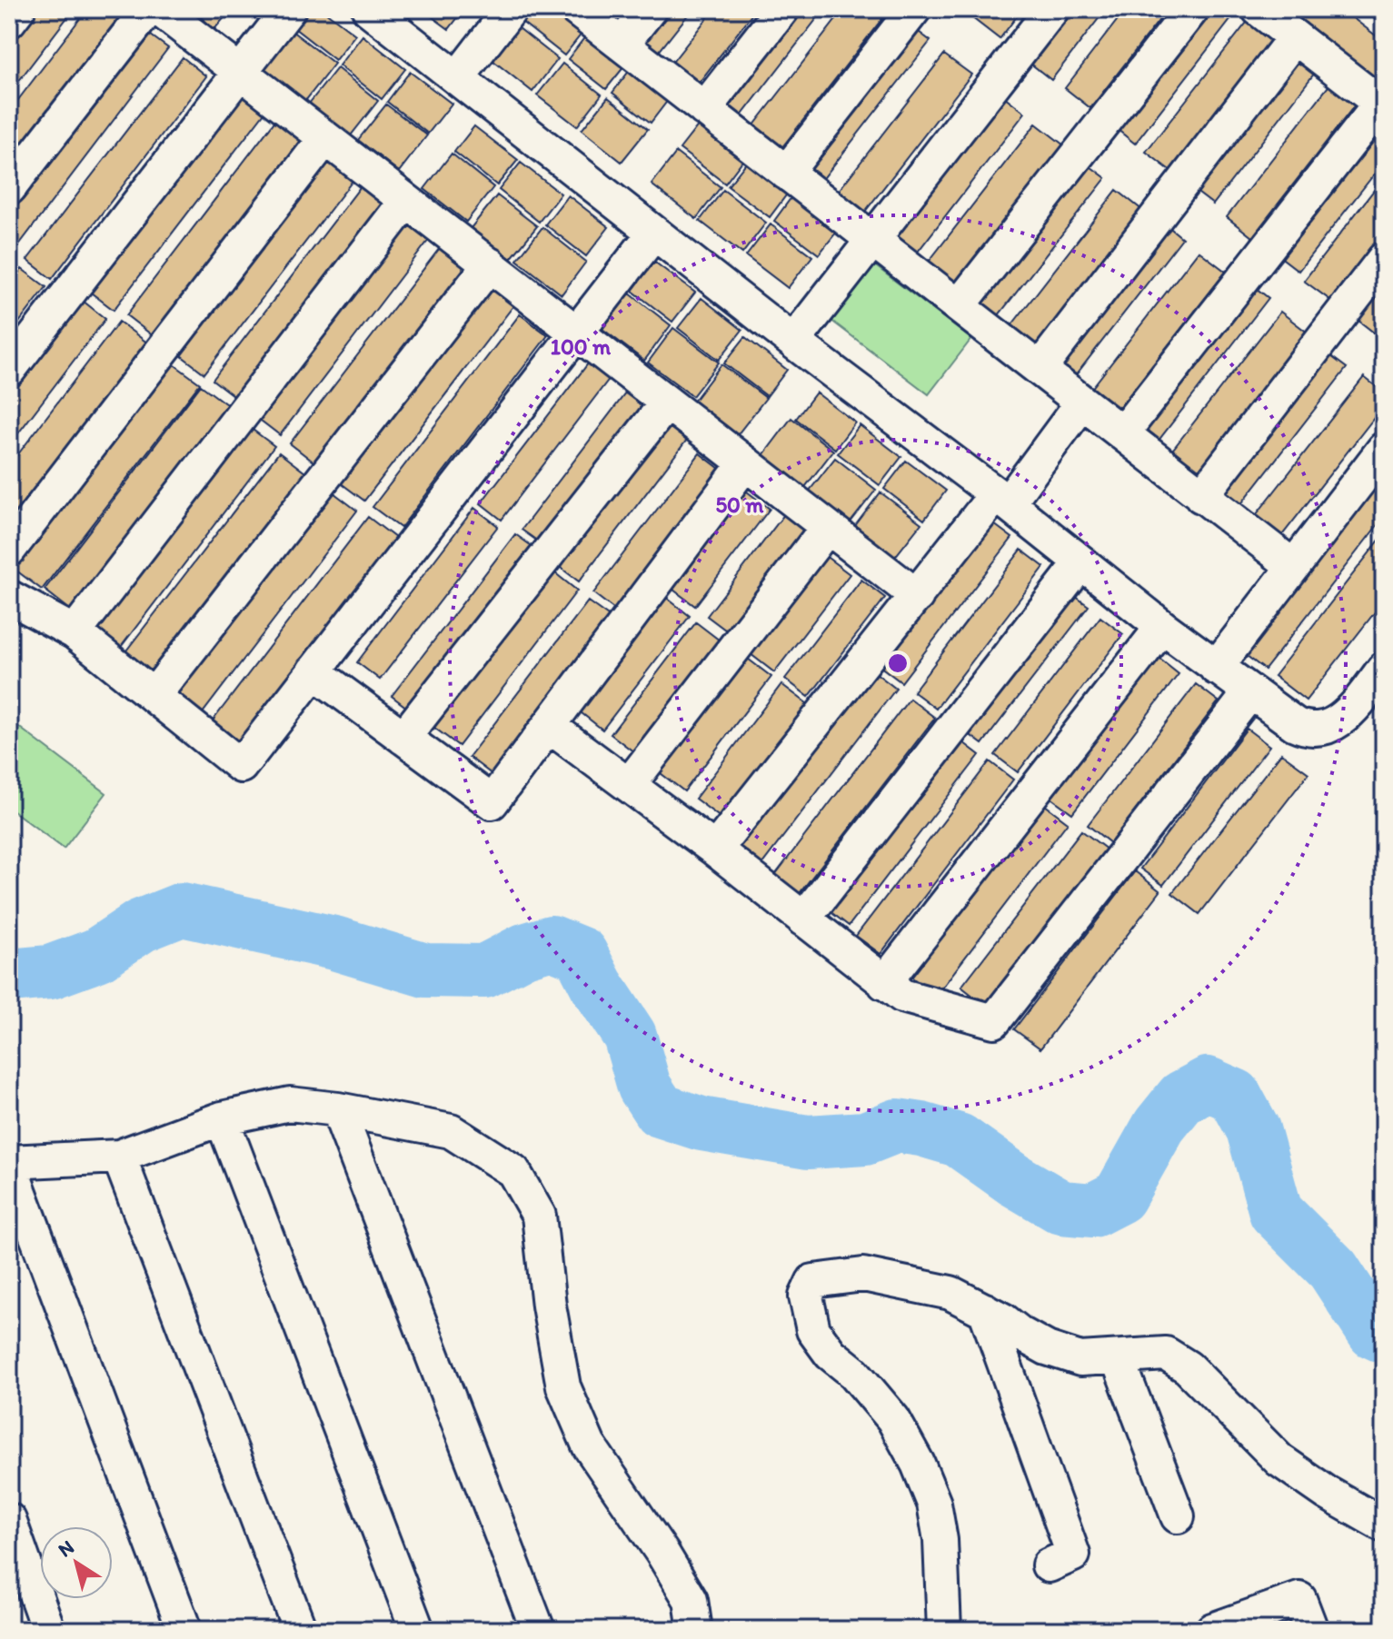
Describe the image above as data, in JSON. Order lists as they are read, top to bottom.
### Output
{
  "north": "top left",
  "rings": ["100 m", "50 m"]
}
